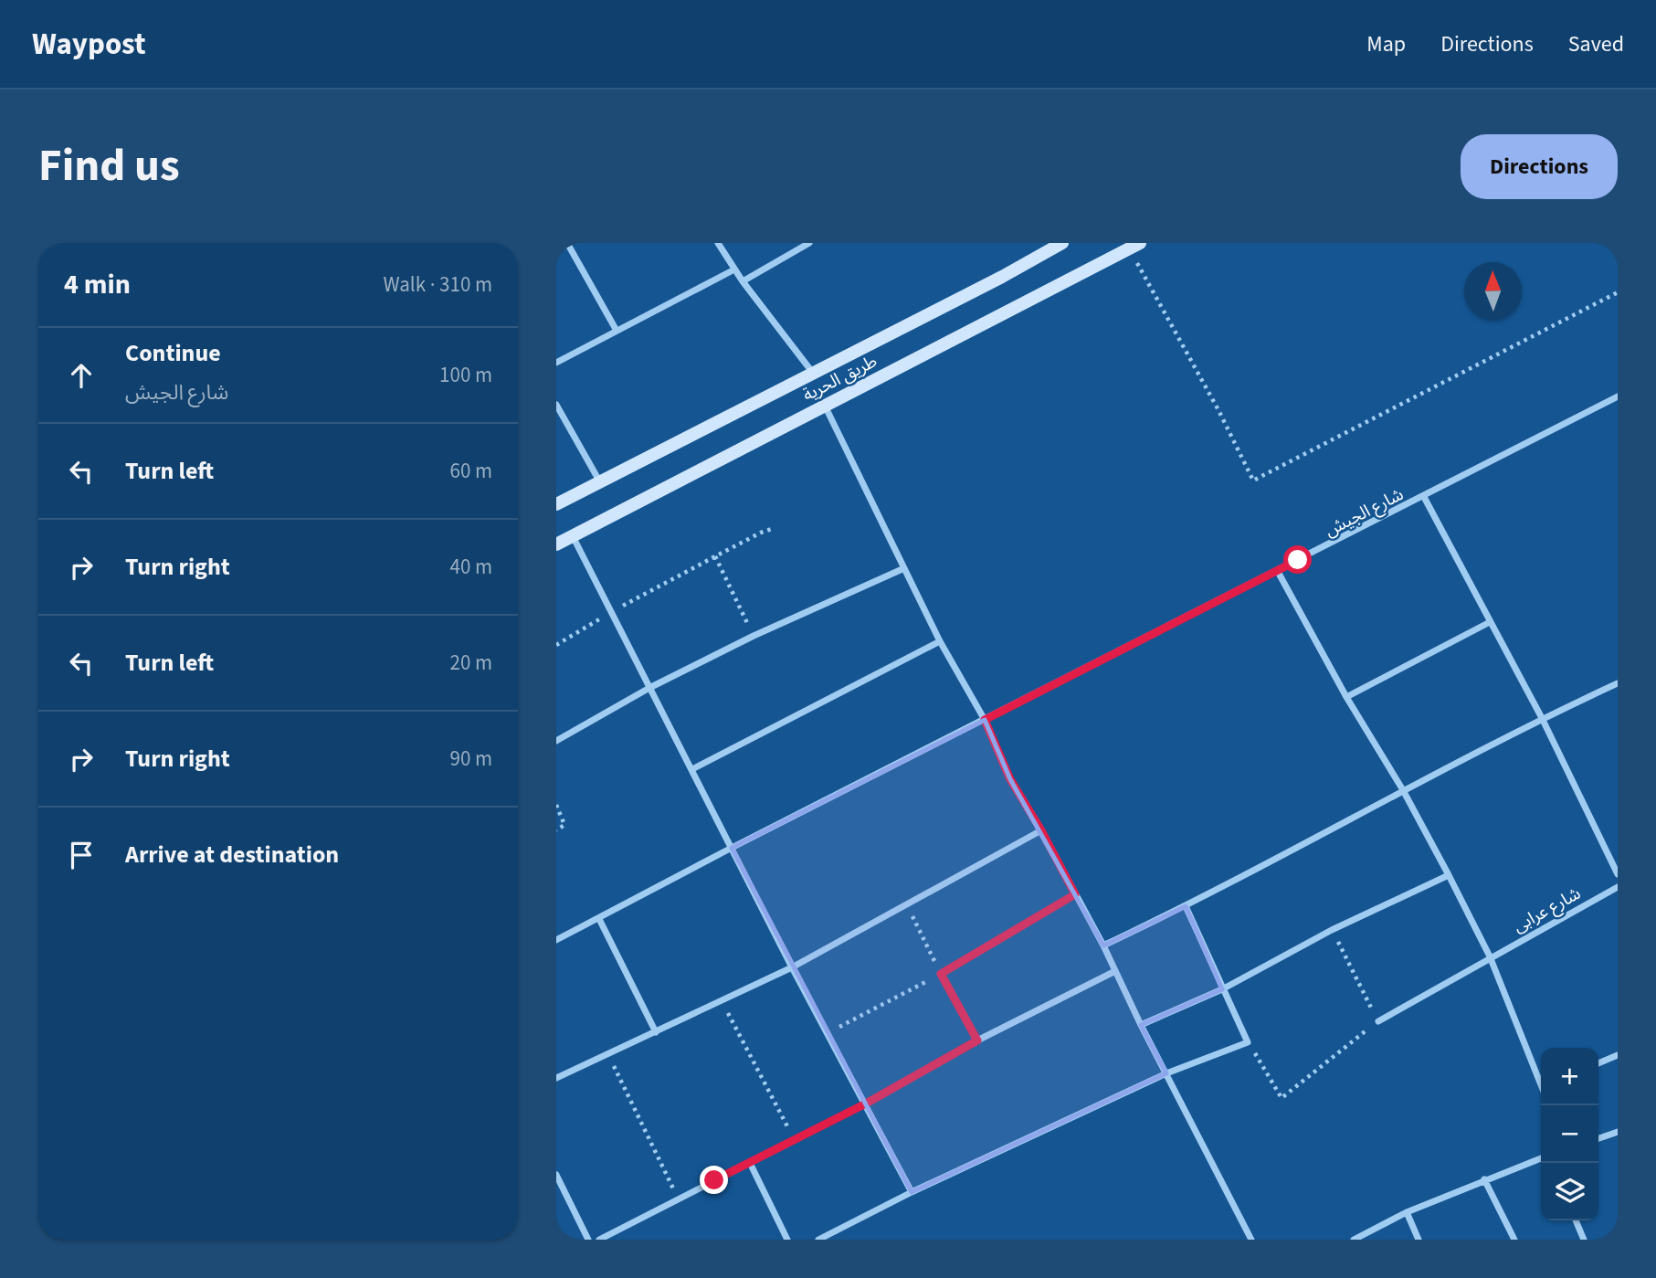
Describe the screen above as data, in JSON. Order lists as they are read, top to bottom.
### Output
{
  "streets": {
    "main road": ["طريق الحرية"],
    "street": ["شارع الجيش", "شارع عرابى"]
  },
  "north": "top",
  "page": {
    "header": "Waypost",
    "nav": ["Map", "Directions", "Saved"],
    "title": "Find us",
    "buttons": "Directions",
    "heading": ["4 min", "Walk · 310 m"],
    "list": [
      ["Continue", "شارع الجيش", "100 m"],
      ["Turn left", "60 m"],
      ["Turn right", "40 m"],
      ["Turn left", "20 m"],
      ["Turn right", "90 m"],
      "Arrive at destination"
    ],
    "map_buttons": ["+", "−"]
  }
}
